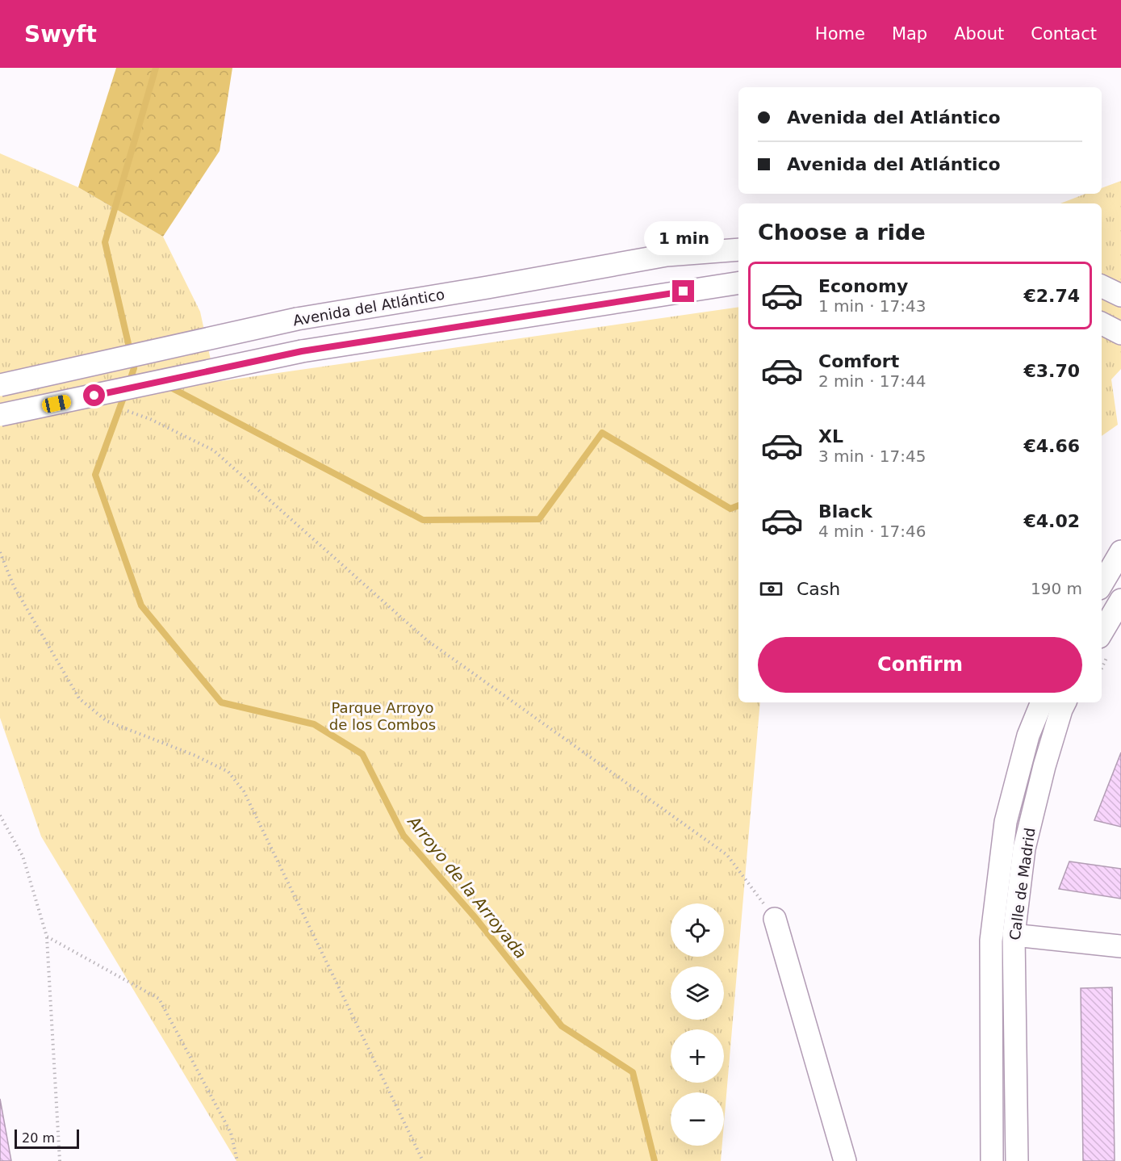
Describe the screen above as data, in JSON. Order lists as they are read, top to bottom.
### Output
{
  "streets": {
    "street": ["Avenida del Atlántico", "Calle de Madrid"]
  },
  "water": ["Arroyo de la Arroyada"],
  "parks": ["Parque Arroyo de los Combos"],
  "scale_bar": "20 m",
  "page": {
    "header": "Swyft",
    "nav": [
      "Home",
      "Map",
      "About",
      "Contact"
    ],
    "banner": ["Avenida del Atlántico", "Avenida del Atlántico"],
    "heading": "Choose a ride",
    "bubble": "1 min",
    "list": [
      {
        "name": "Economy",
        "note": "1 min · 17:43",
        "value": "€2.74"
      },
      {
        "name": "Comfort",
        "note": "2 min · 17:44",
        "value": "€3.70"
      },
      {
        "name": "XL",
        "note": "3 min · 17:45",
        "value": "€4.66"
      },
      {
        "name": "Black",
        "note": "4 min · 17:46",
        "value": "€4.02"
      }
    ],
    "pay": ["Cash", "190 m"],
    "buttons": "Confirm",
    "map_buttons": ["+", "−"],
    "scale": "20 m"
  }
}
